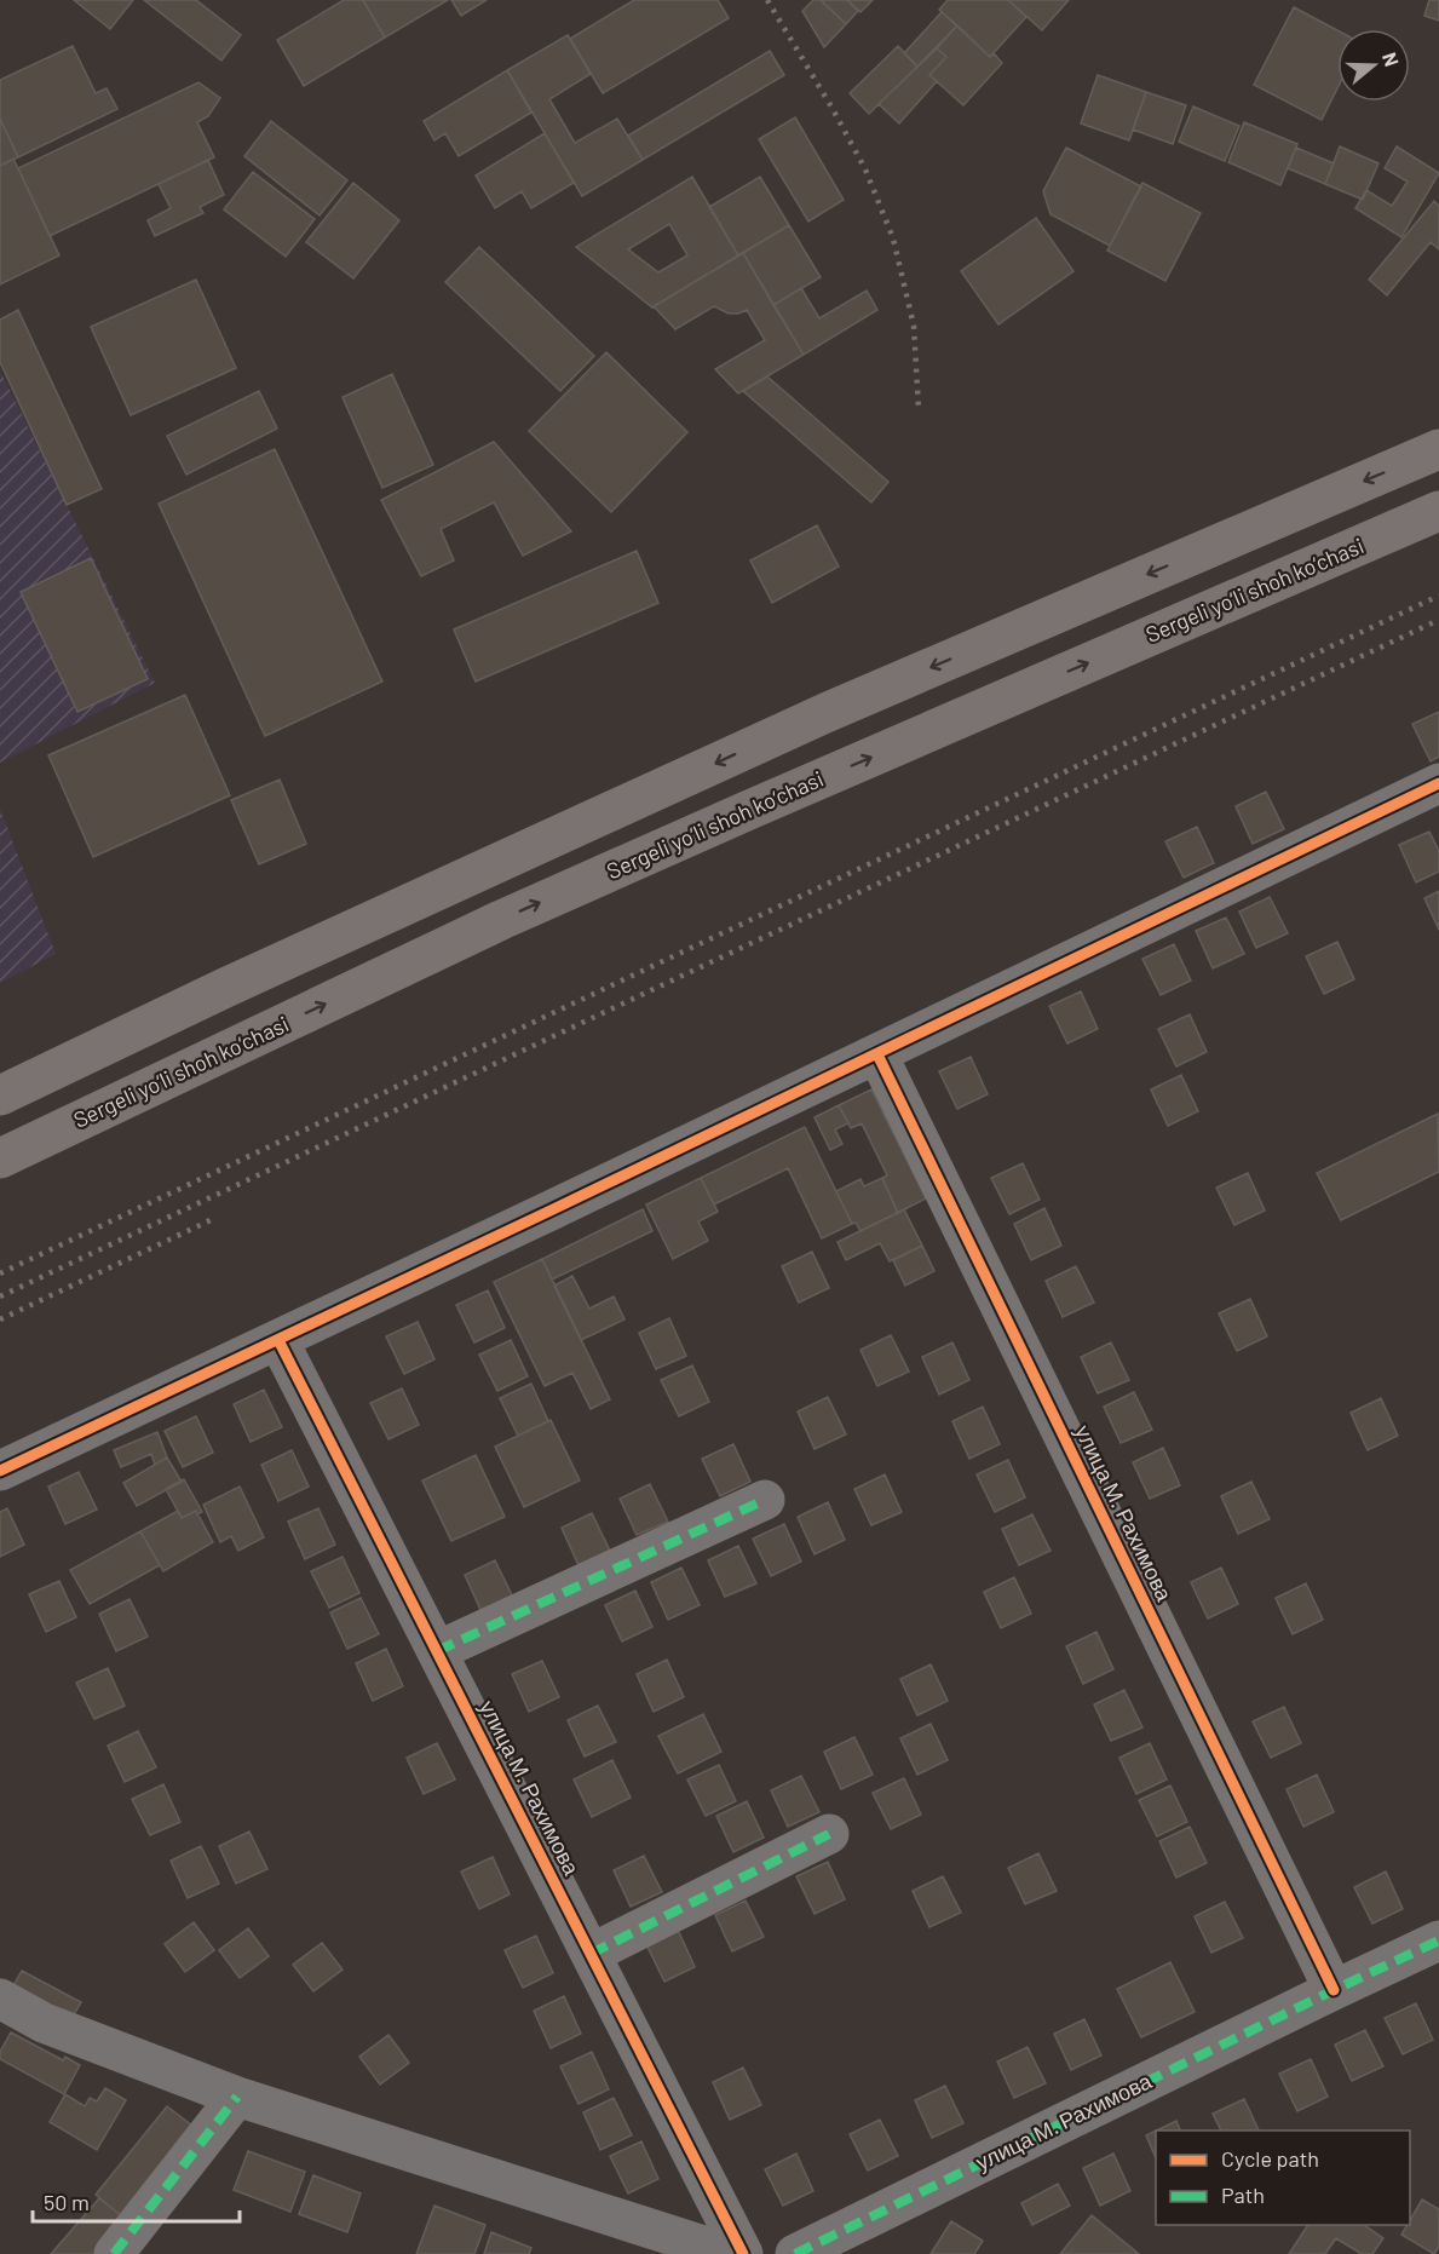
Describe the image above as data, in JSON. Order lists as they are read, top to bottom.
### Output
{
  "streets": {
    "main road": ["Sergeli yo‘li shoh ko‘chasi"],
    "street": ["улица М. Рахимова"]
  },
  "legend": ["Cycle path", "Path"],
  "scale_bar": "50 m",
  "north": "right"
}
